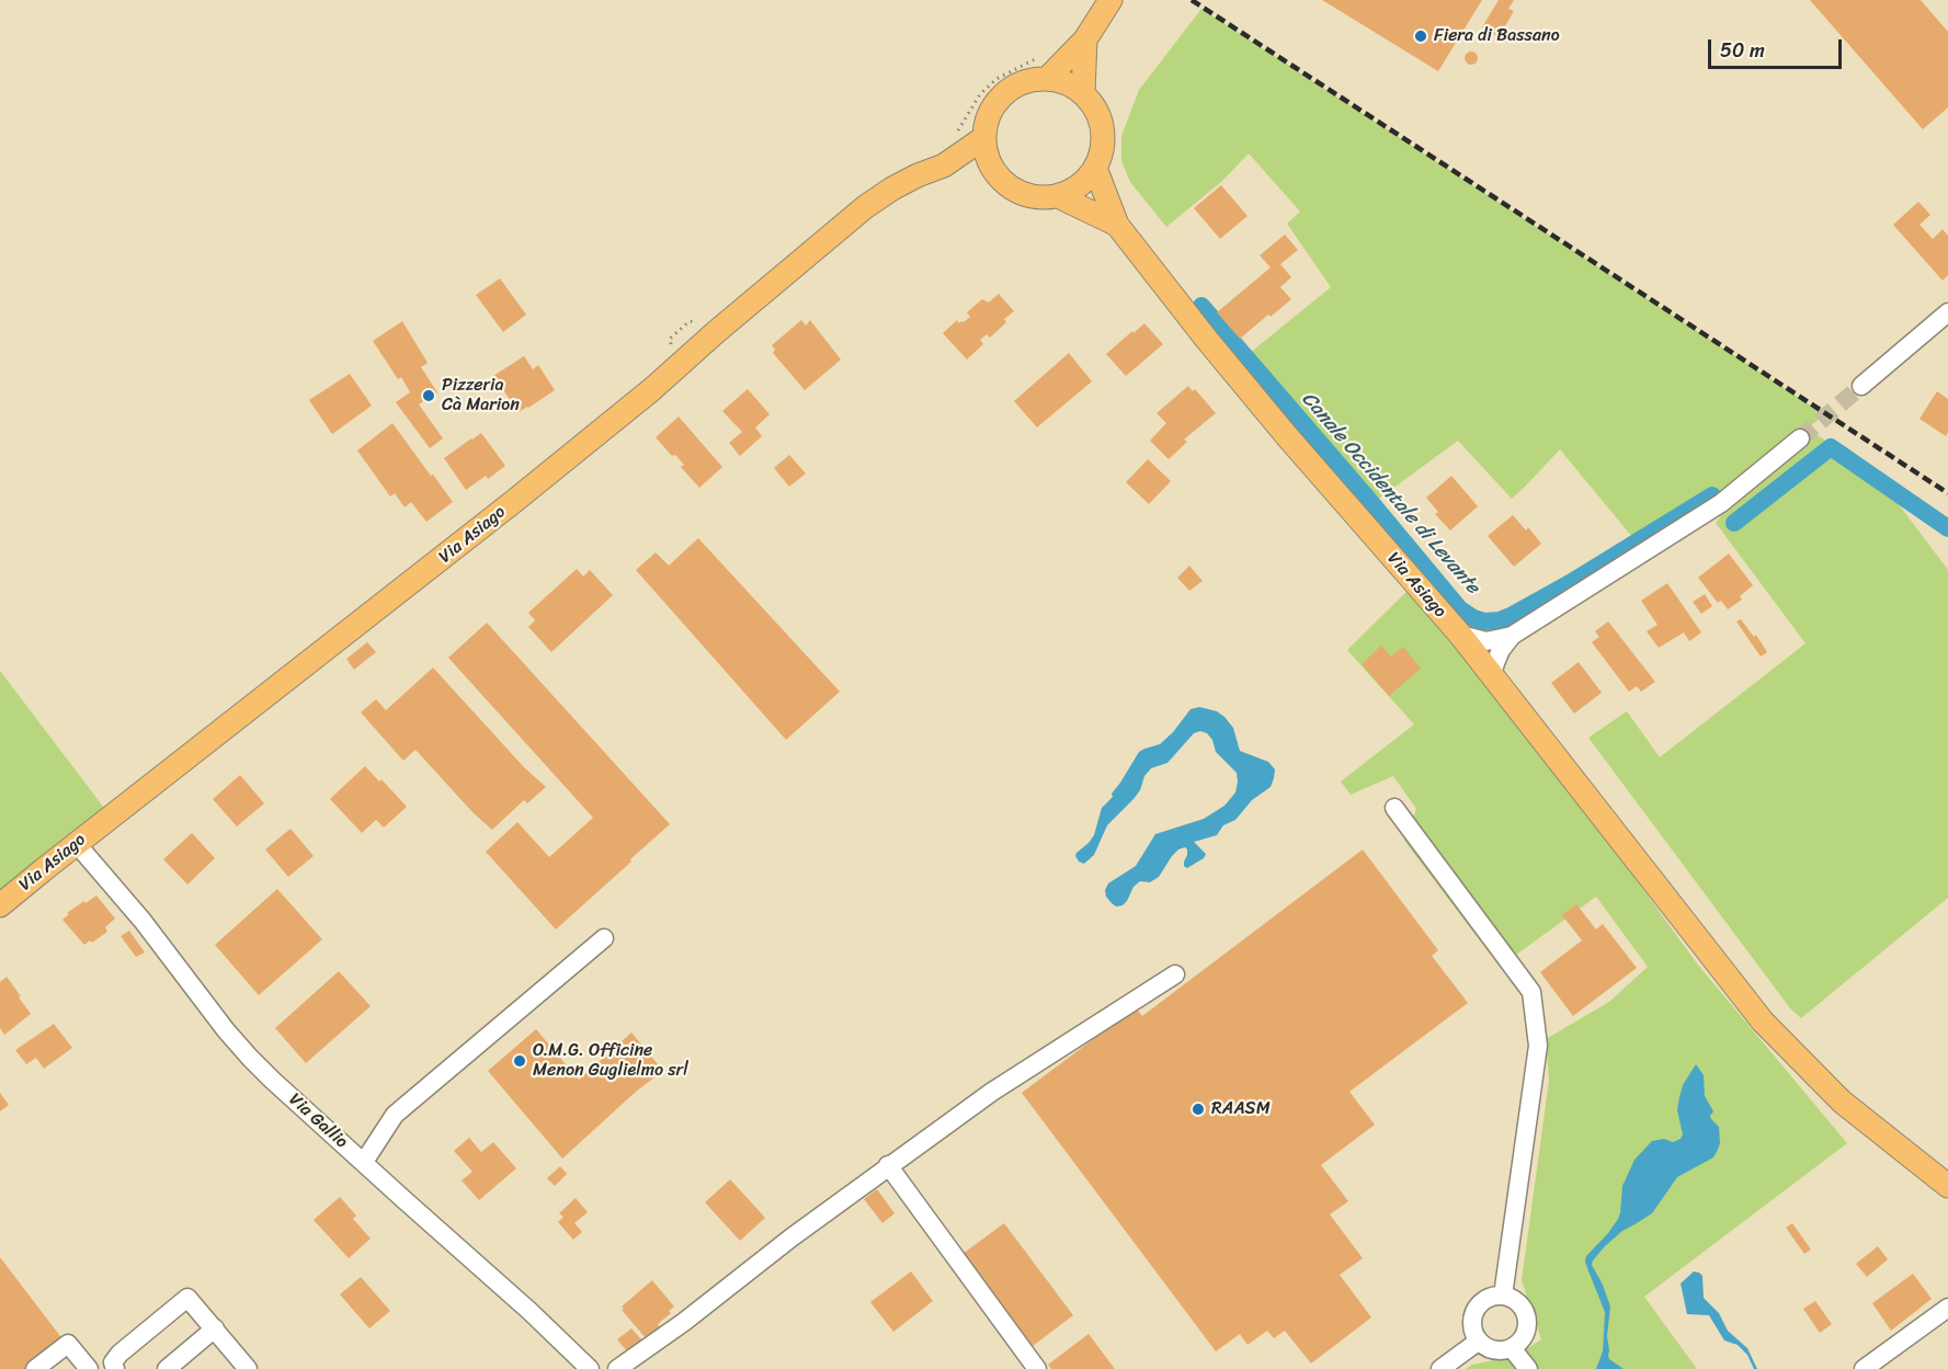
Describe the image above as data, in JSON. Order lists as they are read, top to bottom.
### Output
{
  "streets": {
    "main road": ["Via Asiago"],
    "street": ["Via Gallio"]
  },
  "crossings": [
    ["Via Asiago", "Via Gallio"]
  ],
  "water": ["Canale Occidentale di Levante"],
  "places": [
    "Fiera di Bassano",
    "Pizzeria Cà Marion",
    "O.M.G. Officine Menon Guglielmo srl",
    "RAASM"
  ],
  "scale_bar": "50 m"
}
